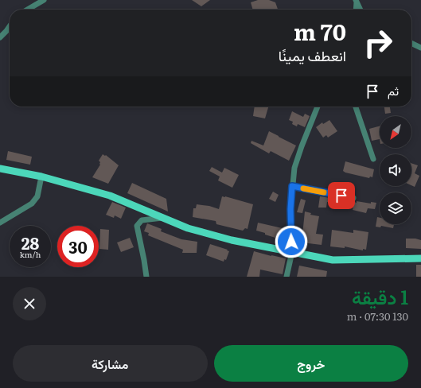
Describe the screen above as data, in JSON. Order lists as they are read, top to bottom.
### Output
{
  "north": "bottom left",
  "page": {
    "turn": ["70 m", "انعطف يمينًا"],
    "then": "ثم",
    "speed": "28 km/h",
    "limit": "30",
    "heading": ["1 دقيقة", "130 m · 07:30"],
    "buttons": ["خروج", "مشاركة"]
  }
}
